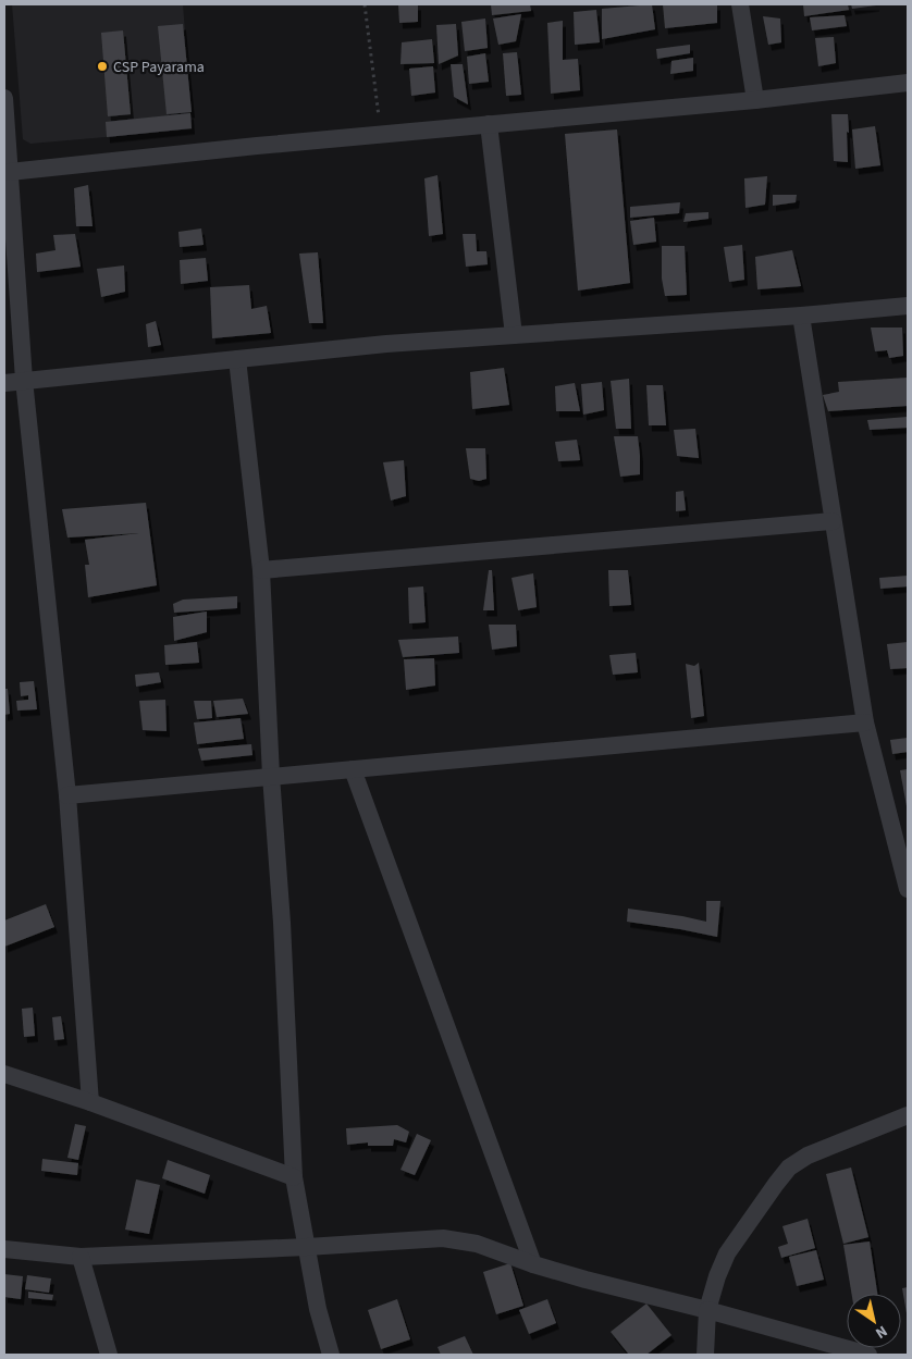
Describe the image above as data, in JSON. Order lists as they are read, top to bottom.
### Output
{
  "places": ["CSP Payarama"],
  "north": "bottom right"
}
